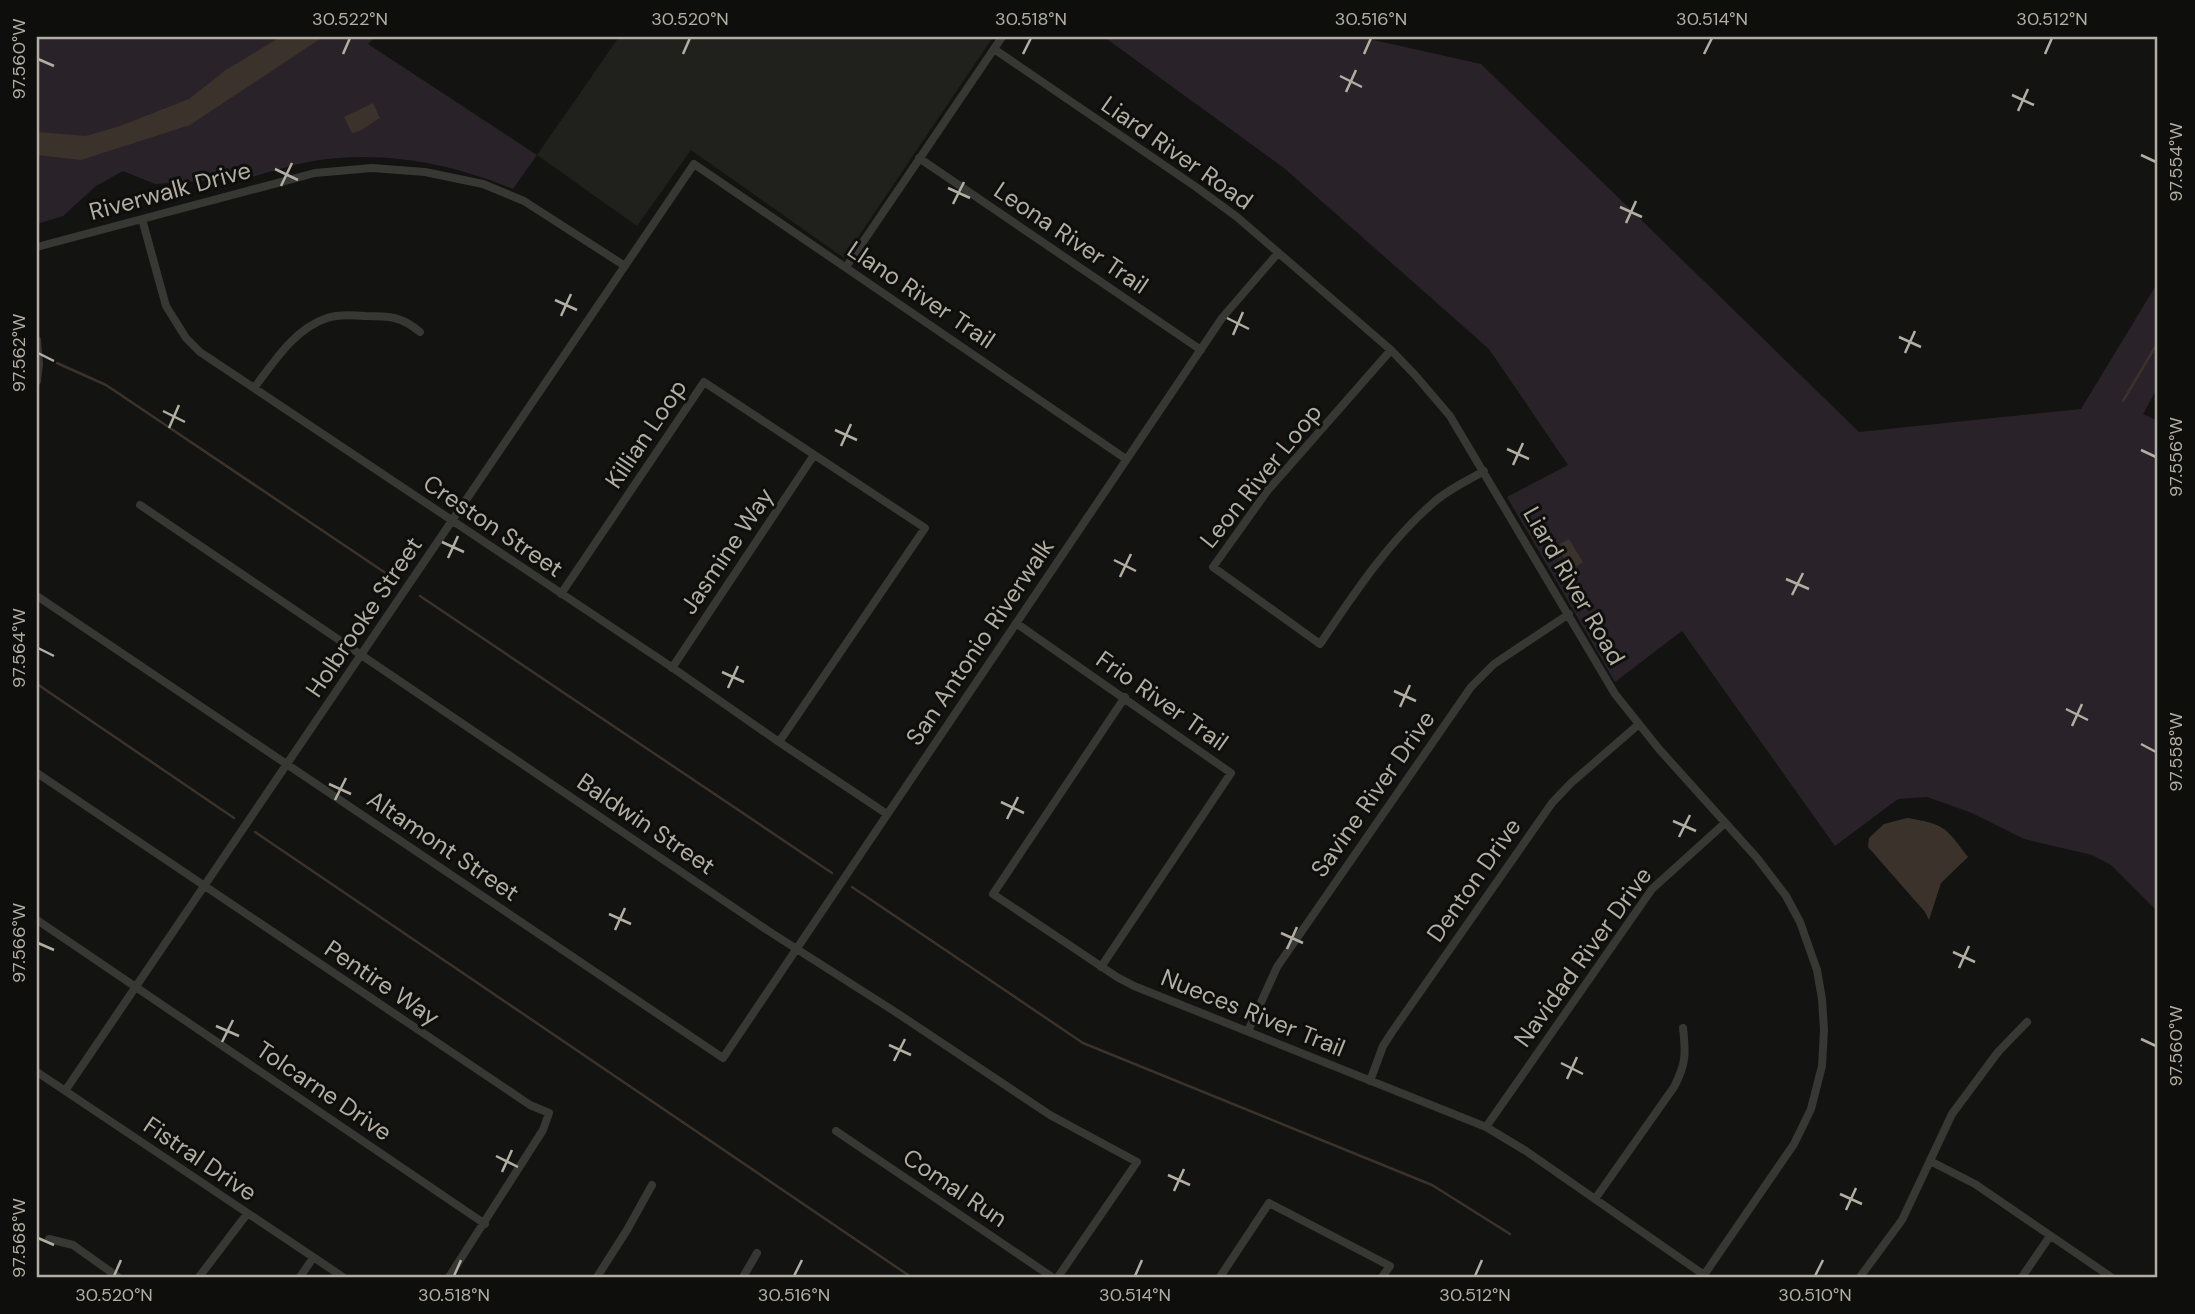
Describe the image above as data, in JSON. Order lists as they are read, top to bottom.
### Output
{
  "streets": {
    "street": [
      "Liard River Road",
      "Riverwalk Drive",
      "Leona River Trail",
      "Llano River Trail",
      "Killian Loop",
      "Leon River Loop",
      "Creston Street",
      "Jasmine Way",
      "Holbrooke Street",
      "San Antonio Riverwalk",
      "Frio River Trail",
      "Savine River Drive",
      "Baldwin Street",
      "Altamont Street",
      "Denton Drive",
      "Navidad River Drive",
      "Pentire Way",
      "Nueces River Trail",
      "Tolcarne Drive",
      "Fistral Drive",
      "Comal Run"
    ]
  },
  "crossings": [
    ["Liard River Road", "Leon River Loop"],
    ["Liard River Road", "San Antonio Riverwalk"],
    ["Liard River Road", "Savine River Drive"],
    ["Liard River Road", "Denton Drive"],
    ["Liard River Road", "Navidad River Drive"],
    ["Liard River Road", "Nueces River Trail"],
    ["Riverwalk Drive", "Creston Street"],
    ["Riverwalk Drive", "Holbrooke Street"],
    ["Leona River Trail", "San Antonio Riverwalk"],
    ["Llano River Trail", "Holbrooke Street"],
    ["Llano River Trail", "San Antonio Riverwalk"],
    ["Killian Loop", "Creston Street"],
    ["Killian Loop", "Jasmine Way"],
    ["Creston Street", "Jasmine Way"],
    ["Creston Street", "Holbrooke Street"],
    ["Creston Street", "San Antonio Riverwalk"],
    ["Holbrooke Street", "Baldwin Street"],
    ["Holbrooke Street", "Altamont Street"],
    ["Holbrooke Street", "Pentire Way"],
    ["Holbrooke Street", "Tolcarne Drive"],
    ["Holbrooke Street", "Fistral Drive"],
    ["San Antonio Riverwalk", "Frio River Trail"],
    ["San Antonio Riverwalk", "Baldwin Street"],
    ["San Antonio Riverwalk", "Altamont Street"],
    ["Frio River Trail", "Nueces River Trail"],
    ["Savine River Drive", "Nueces River Trail"],
    ["Denton Drive", "Nueces River Trail"],
    ["Navidad River Drive", "Nueces River Trail"],
    ["Pentire Way", "Tolcarne Drive"]
  ],
  "coordinates": [
    "30.522°N",
    "30.520°N",
    "30.518°N",
    "30.516°N",
    "30.514°N",
    "30.512°N",
    "97.560°W",
    "97.554°W",
    "97.562°W",
    "97.556°W",
    "97.564°W",
    "97.558°W",
    "97.566°W",
    "97.568°W",
    "30.510°N"
  ]
}
